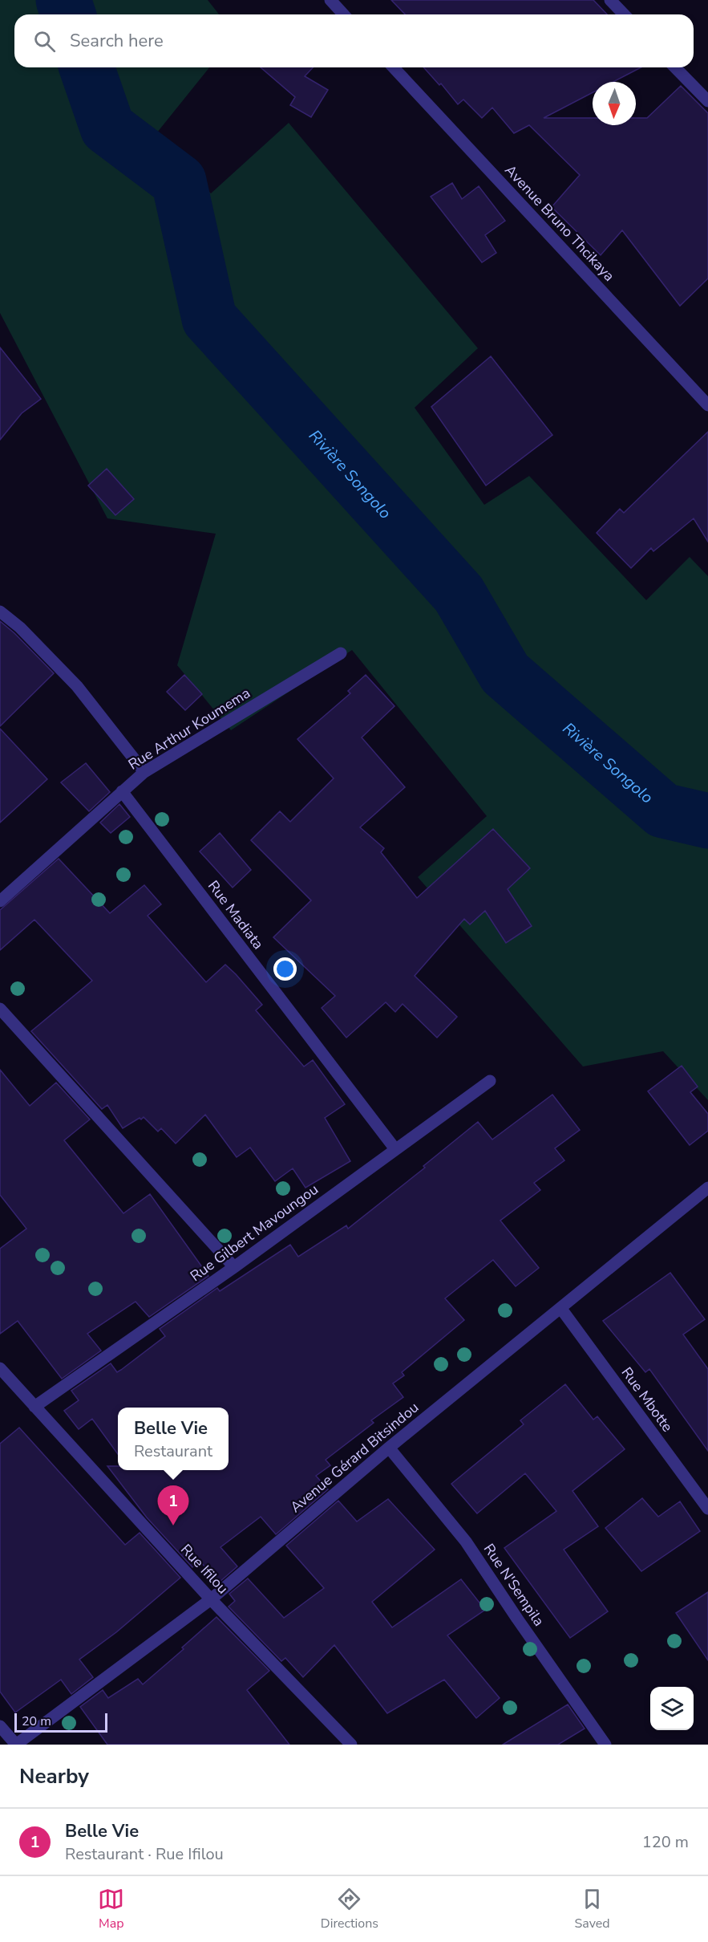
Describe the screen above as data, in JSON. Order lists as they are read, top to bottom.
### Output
{
  "streets": {
    "street": [
      "Avenue Bruno Thcikaya",
      "Rue Arthur Koumema",
      "Rue Madiata",
      "Rue Gilbert Mavoungou",
      "Rue Mbotte",
      "Avenue Gérard Bitsindou",
      "Rue Ifilou",
      "Rue N'Sempila"
    ]
  },
  "crossings": [
    ["Rue Arthur Koumema", "Rue Madiata"],
    ["Rue Madiata", "Rue Gilbert Mavoungou"],
    ["Rue Gilbert Mavoungou", "Rue Ifilou"],
    ["Rue Mbotte", "Avenue Gérard Bitsindou"],
    ["Avenue Gérard Bitsindou", "Rue Ifilou"],
    ["Avenue Gérard Bitsindou", "Rue N'Sempila"]
  ],
  "water": ["Rivière Songolo"],
  "scale_bar": "20 m",
  "north": "bottom",
  "page": {
    "search": "Search here",
    "popup": ["Belle Vie", "Restaurant"],
    "pins": "1",
    "scale": "20 m",
    "heading": "Nearby",
    "list": [
      {
        "mark": "1",
        "name": "Belle Vie",
        "note": "Restaurant · Rue Ifilou",
        "value": "120 m"
      }
    ],
    "nav": ["Map", "Directions", "Saved"]
  }
}
